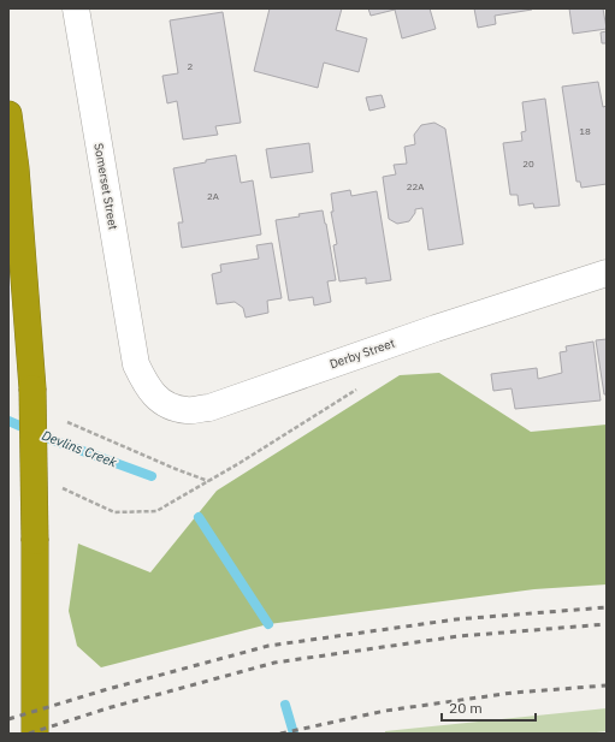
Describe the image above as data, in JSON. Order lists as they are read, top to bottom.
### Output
{
  "streets": {
    "street": ["Somerset Street", "Derby Street"]
  },
  "crossings": [
    ["Somerset Street", "Derby Street"]
  ],
  "water": ["Devlins Creek"],
  "house_numbers": [
    "2",
    "18",
    "20",
    "22A",
    "2A"
  ],
  "scale_bar": "20 m"
}
